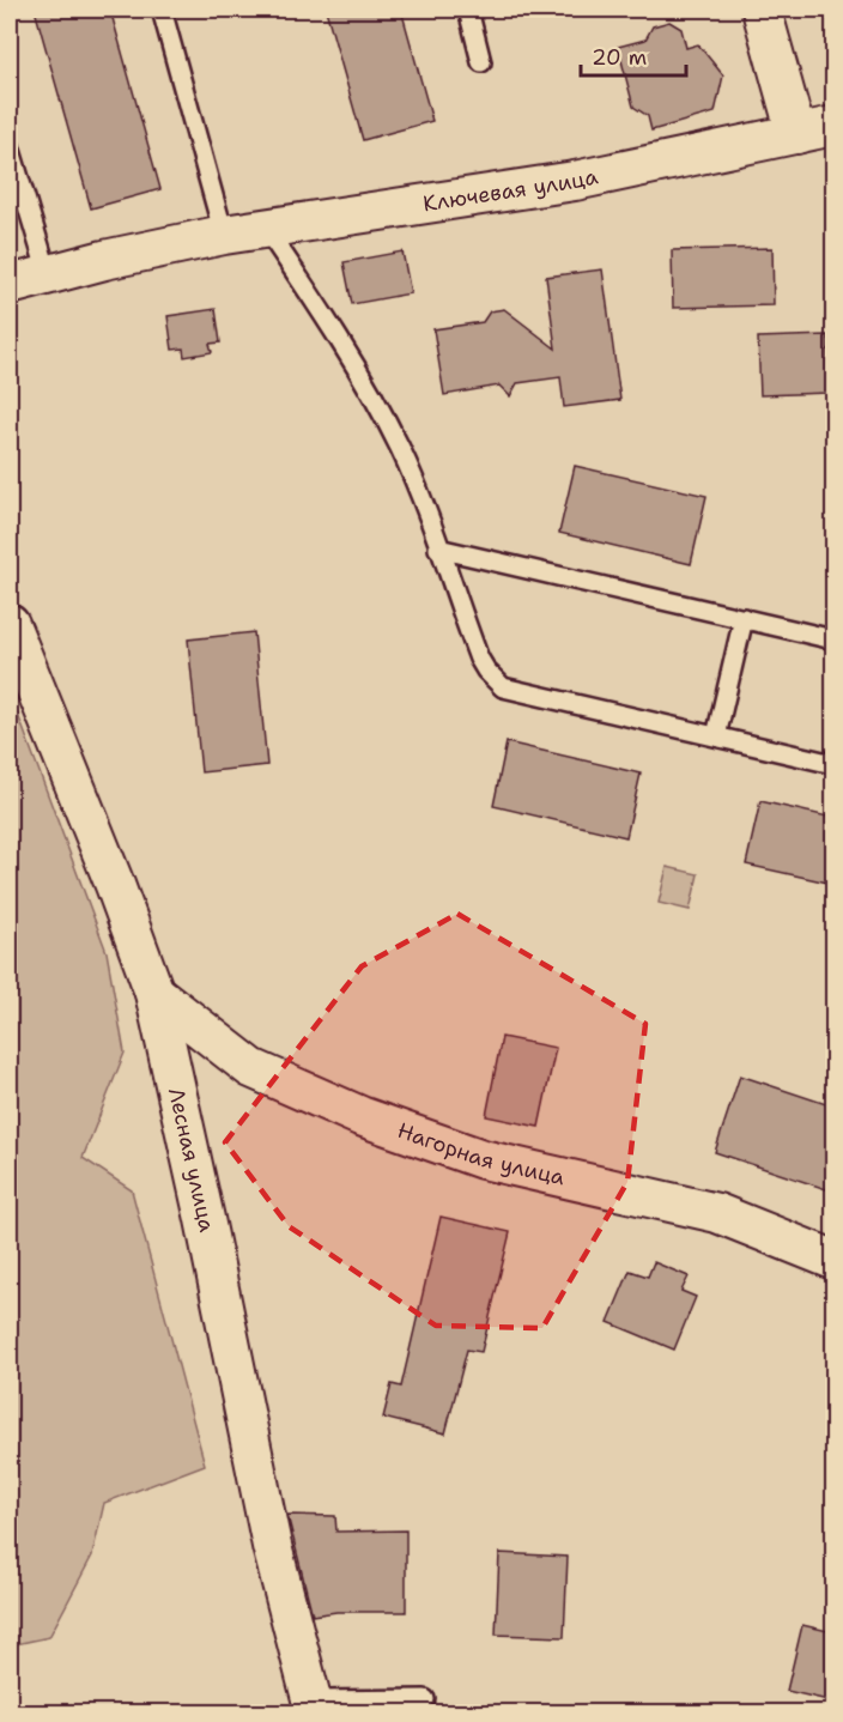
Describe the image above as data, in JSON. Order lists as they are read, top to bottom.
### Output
{
  "streets": {
    "street": ["Ключевая улица", "Нагорная улица", "Лесная улица"]
  },
  "crossings": [
    ["Нагорная улица", "Лесная улица"]
  ],
  "scale_bar": "20 m"
}
